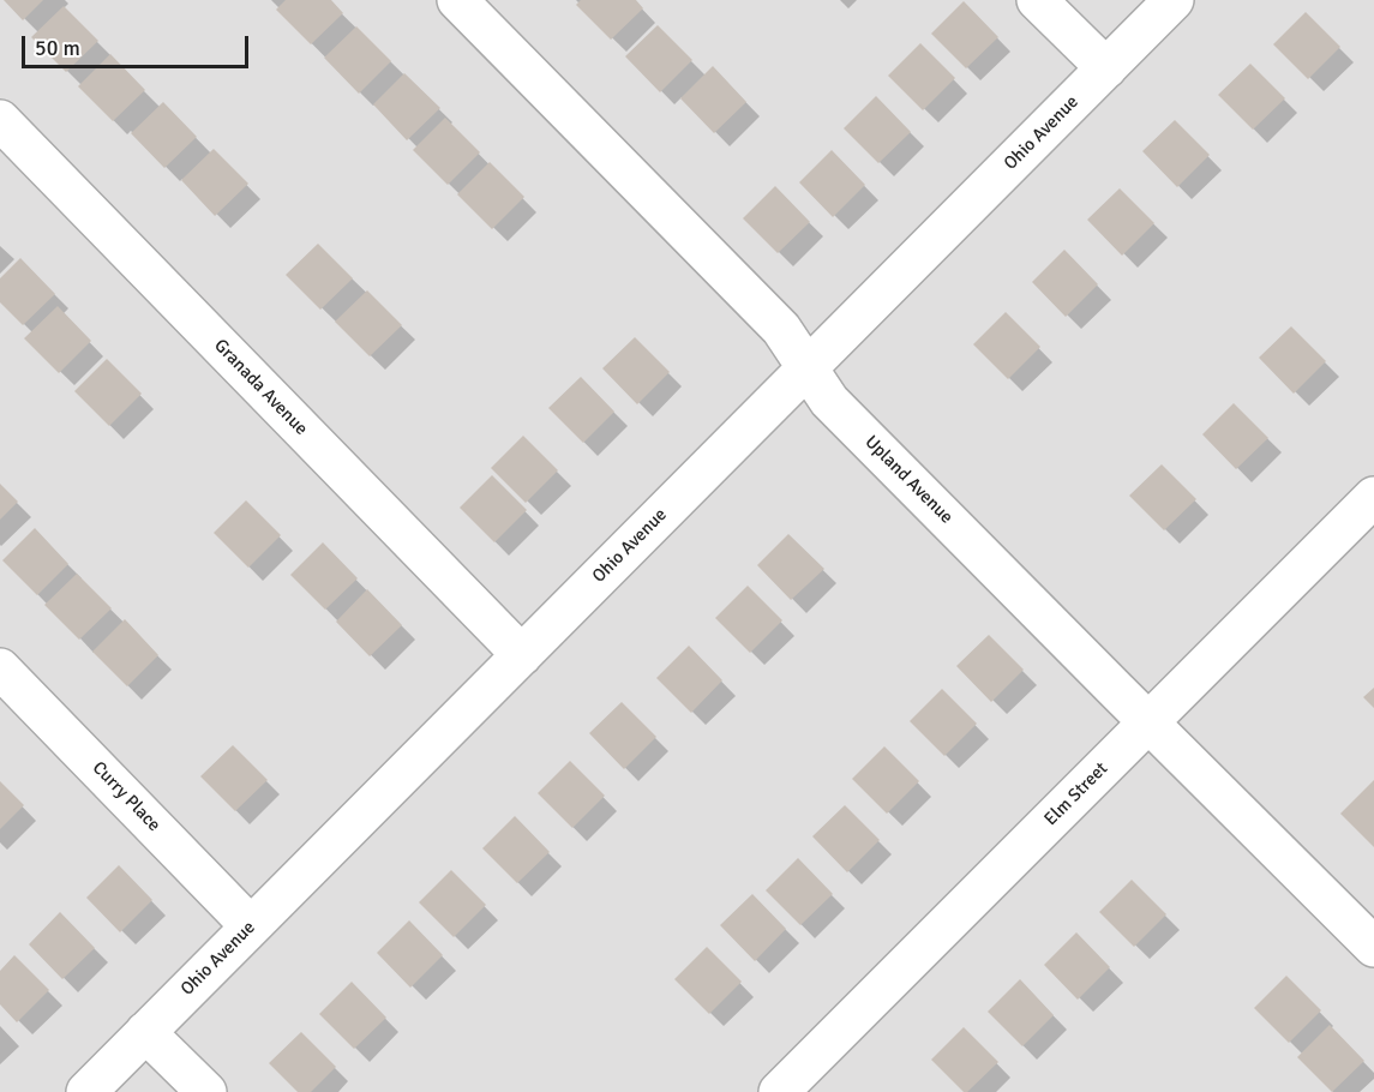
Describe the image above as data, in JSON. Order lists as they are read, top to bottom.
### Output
{
  "streets": {
    "street": [
      "Ohio Avenue",
      "Granada Avenue",
      "Upland Avenue",
      "Elm Street",
      "Curry Place"
    ]
  },
  "crossings": [
    ["Ohio Avenue", "Granada Avenue"],
    ["Ohio Avenue", "Upland Avenue"],
    ["Ohio Avenue", "Curry Place"],
    ["Upland Avenue", "Elm Street"]
  ],
  "scale_bar": "50 m"
}
